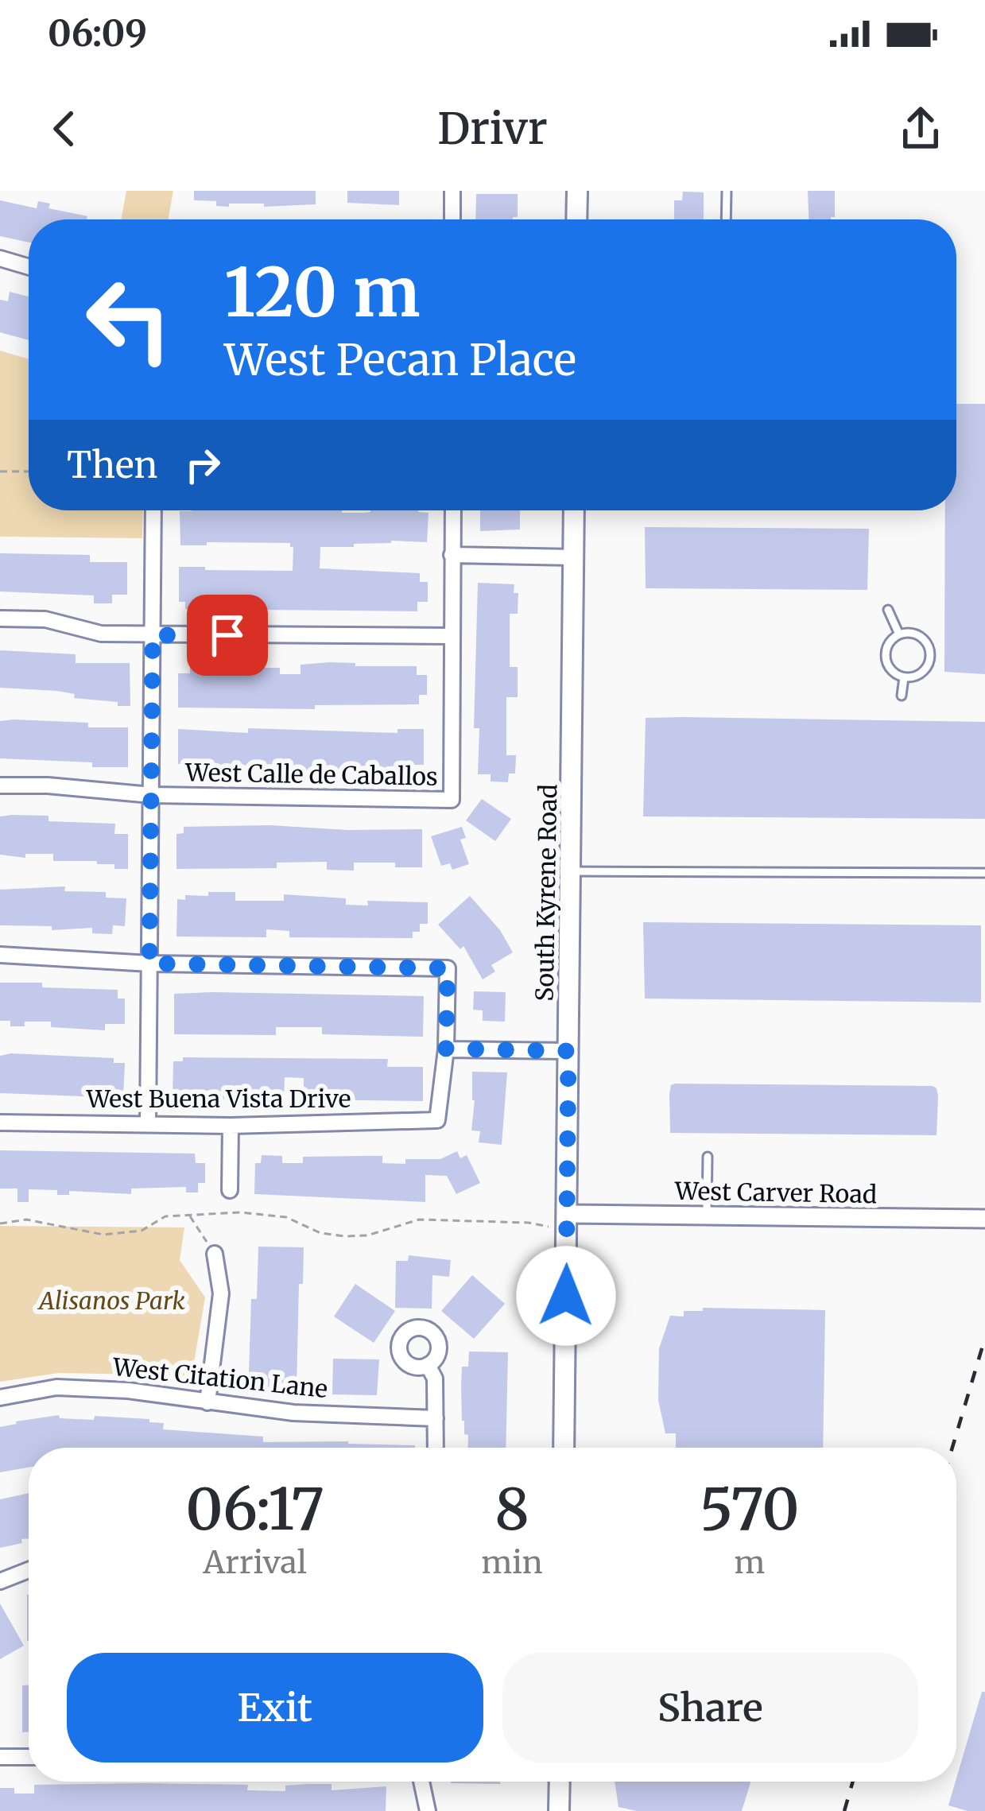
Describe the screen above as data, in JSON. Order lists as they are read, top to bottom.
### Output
{
  "streets": {
    "main road": ["South Kyrene Road"],
    "street": [
      "West Calle de Caballos",
      "West Buena Vista Drive",
      "West Carver Road",
      "West Citation Lane"
    ]
  },
  "crossings": [
    ["South Kyrene Road", "West Carver Road"]
  ],
  "parks": ["Alisanos Park"],
  "page": {
    "status": "06:09",
    "header": "Drivr",
    "turn": ["120 m", "West Pecan Place"],
    "then": "Then",
    "eta": [
      "06:17",
      "Arrival",
      "8",
      "min",
      "570",
      "m"
    ],
    "buttons": ["Exit", "Share"]
  }
}
